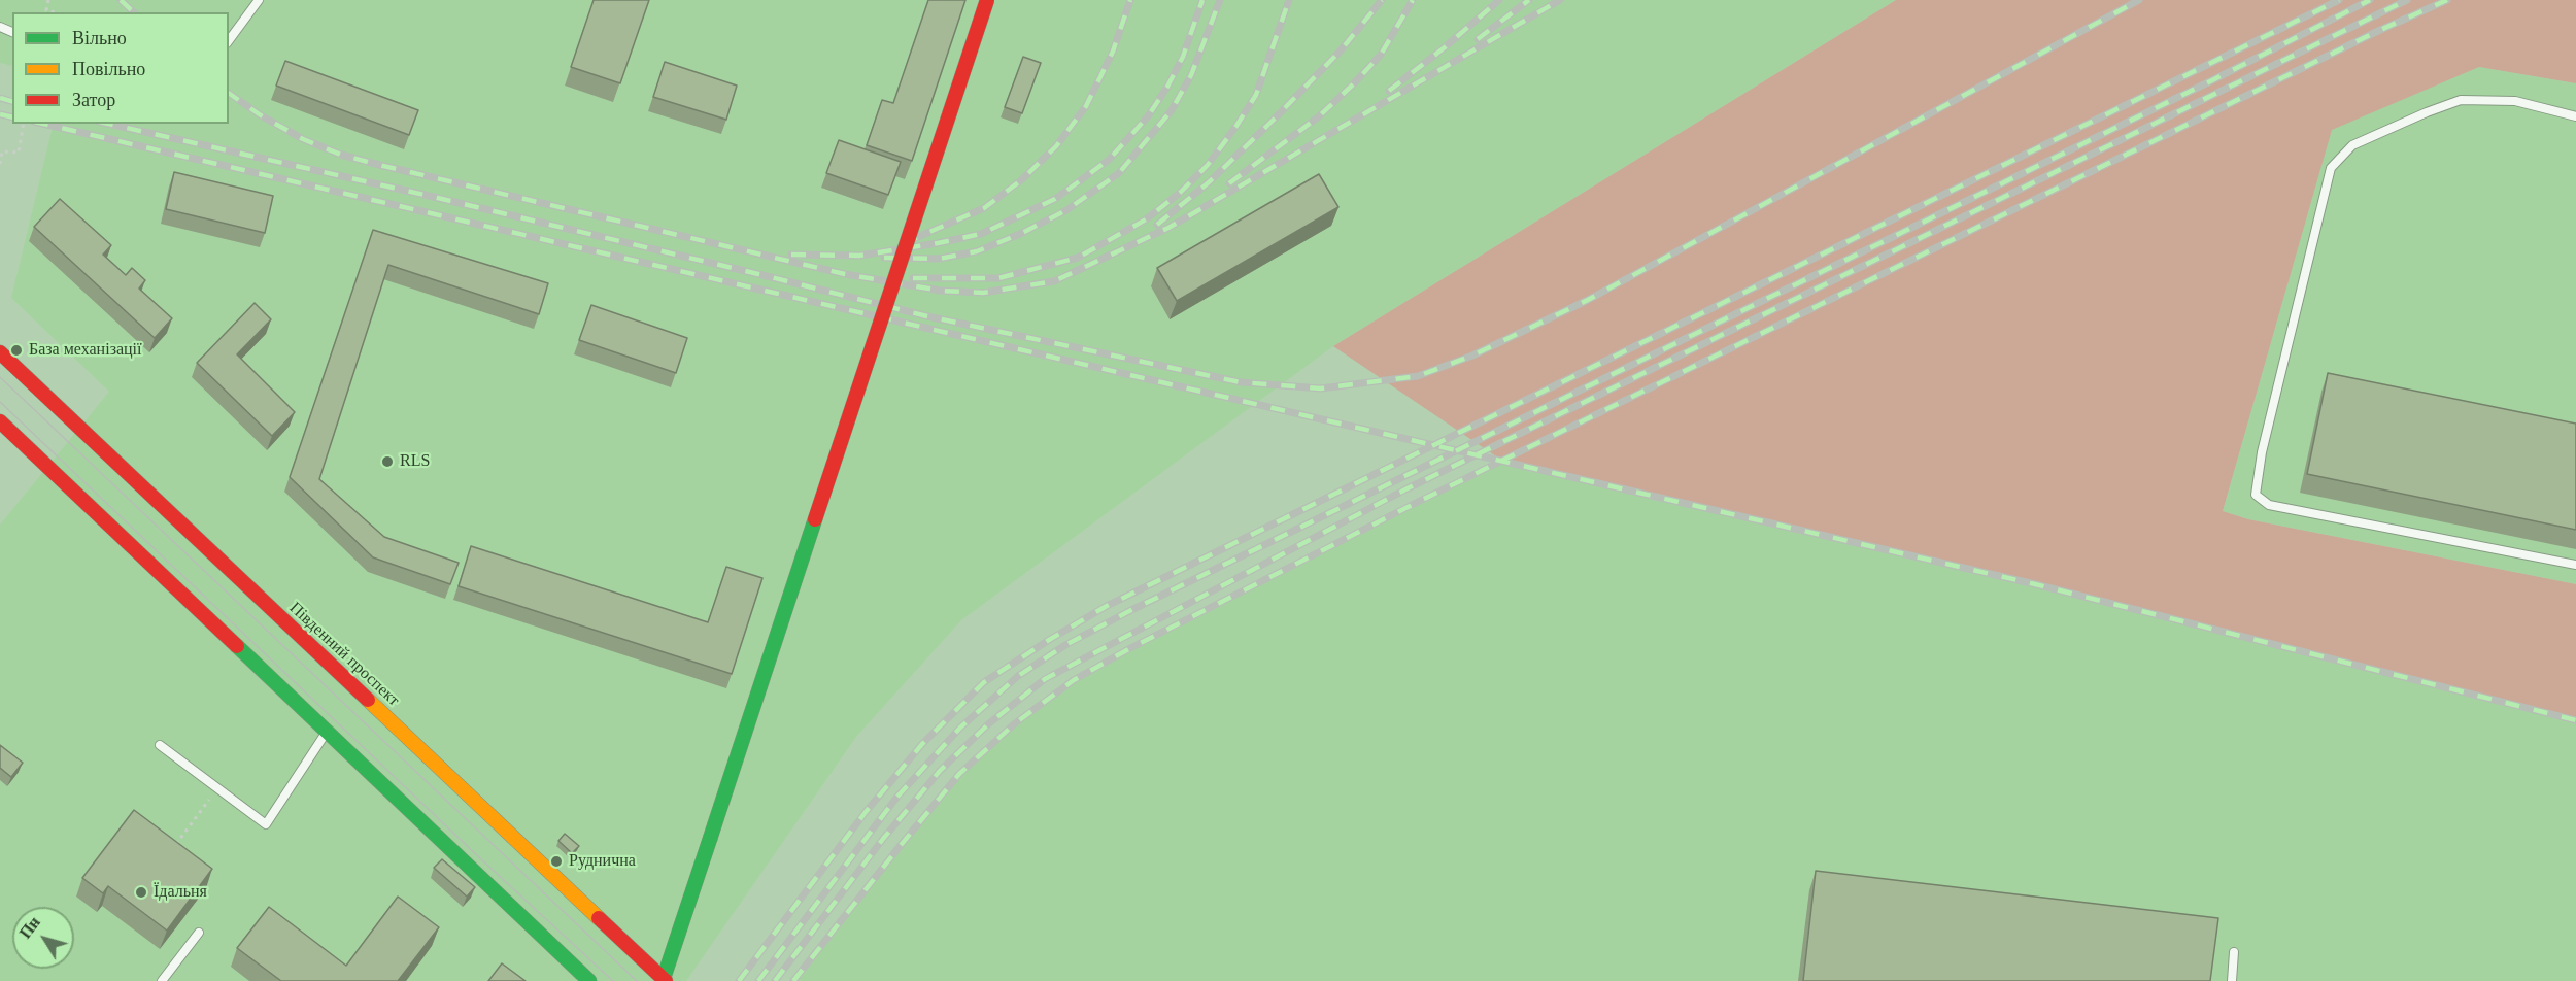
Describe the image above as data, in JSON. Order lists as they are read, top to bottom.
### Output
{
  "streets": {
    "main road": ["Південний проспект"]
  },
  "places": [
    "База механізації",
    "RLS",
    "Руднична",
    "Їдальня"
  ],
  "legend": ["Вільно", "Повільно", "Затор"],
  "north": "top left"
}
